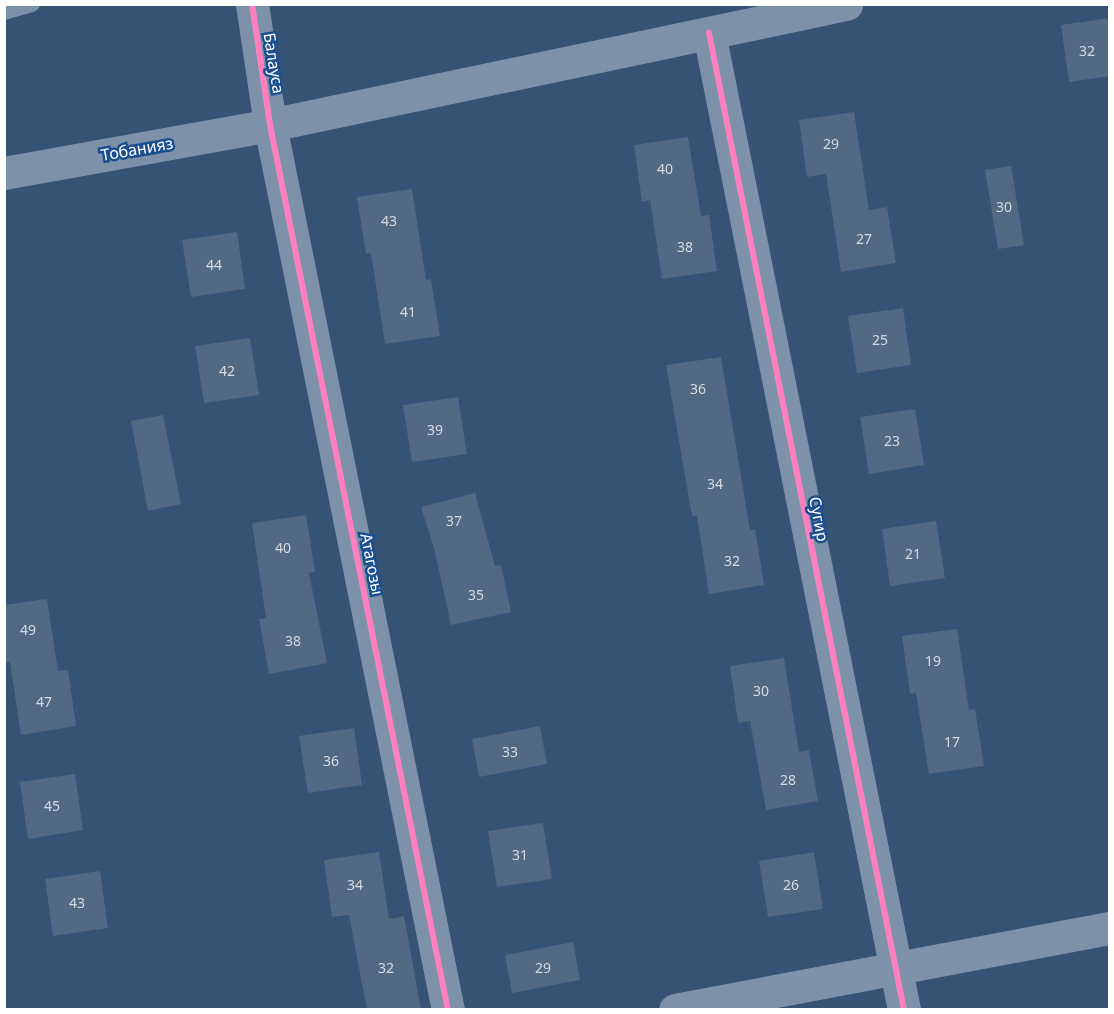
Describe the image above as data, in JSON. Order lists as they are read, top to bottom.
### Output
{
  "streets": {
    "street": [
      "Балауса",
      "Тобанияз",
      "Сугир",
      "Атагозы"
    ]
  },
  "crossings": [
    ["Балауса", "Тобанияз"],
    ["Балауса", "Атагозы"],
    ["Тобанияз", "Сугир"],
    ["Тобанияз", "Атагозы"]
  ],
  "house_numbers": [
    "32",
    "29",
    "40",
    "30",
    "43",
    "27",
    "38",
    "44",
    "41",
    "25",
    "42",
    "36",
    "39",
    "23",
    "34",
    "37",
    "40",
    "21",
    "32",
    "35",
    "49",
    "38",
    "19",
    "30",
    "47",
    "17",
    "33",
    "36",
    "28",
    "45",
    "31",
    "34",
    "26",
    "43",
    "32",
    "29"
  ]
}
